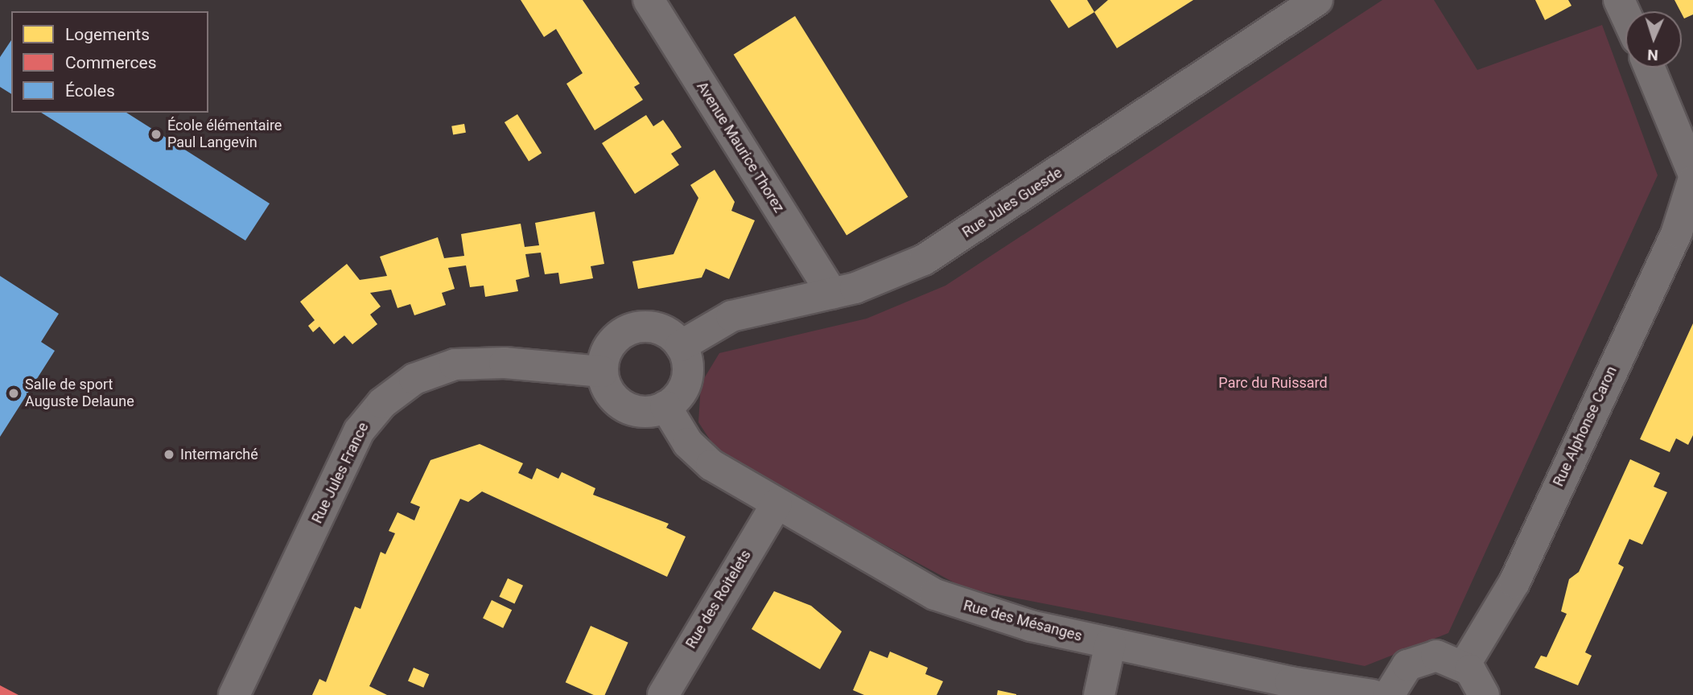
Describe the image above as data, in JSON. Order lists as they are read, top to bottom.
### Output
{
  "streets": {
    "street": [
      "Avenue Maurice Thorez",
      "Rue Jules Guesde",
      "Rue Alphonse Caron",
      "Rue Jules France",
      "Rue des Roitelets",
      "Rue des Mésanges"
    ]
  },
  "crossings": [
    ["Avenue Maurice Thorez", "Rue Jules Guesde"],
    ["Rue Jules Guesde", "Rue Jules France"],
    ["Rue Jules Guesde", "Rue des Mésanges"],
    ["Rue Jules France", "Rue des Mésanges"],
    ["Rue des Roitelets", "Rue des Mésanges"]
  ],
  "parks": ["Parc du Ruissard"],
  "places": ["École élémentaire Paul Langevin", "Salle de sport Auguste Delaune", "Intermarché"],
  "legend": ["Logements", "Commerces", "Écoles"],
  "north": "bottom"
}
